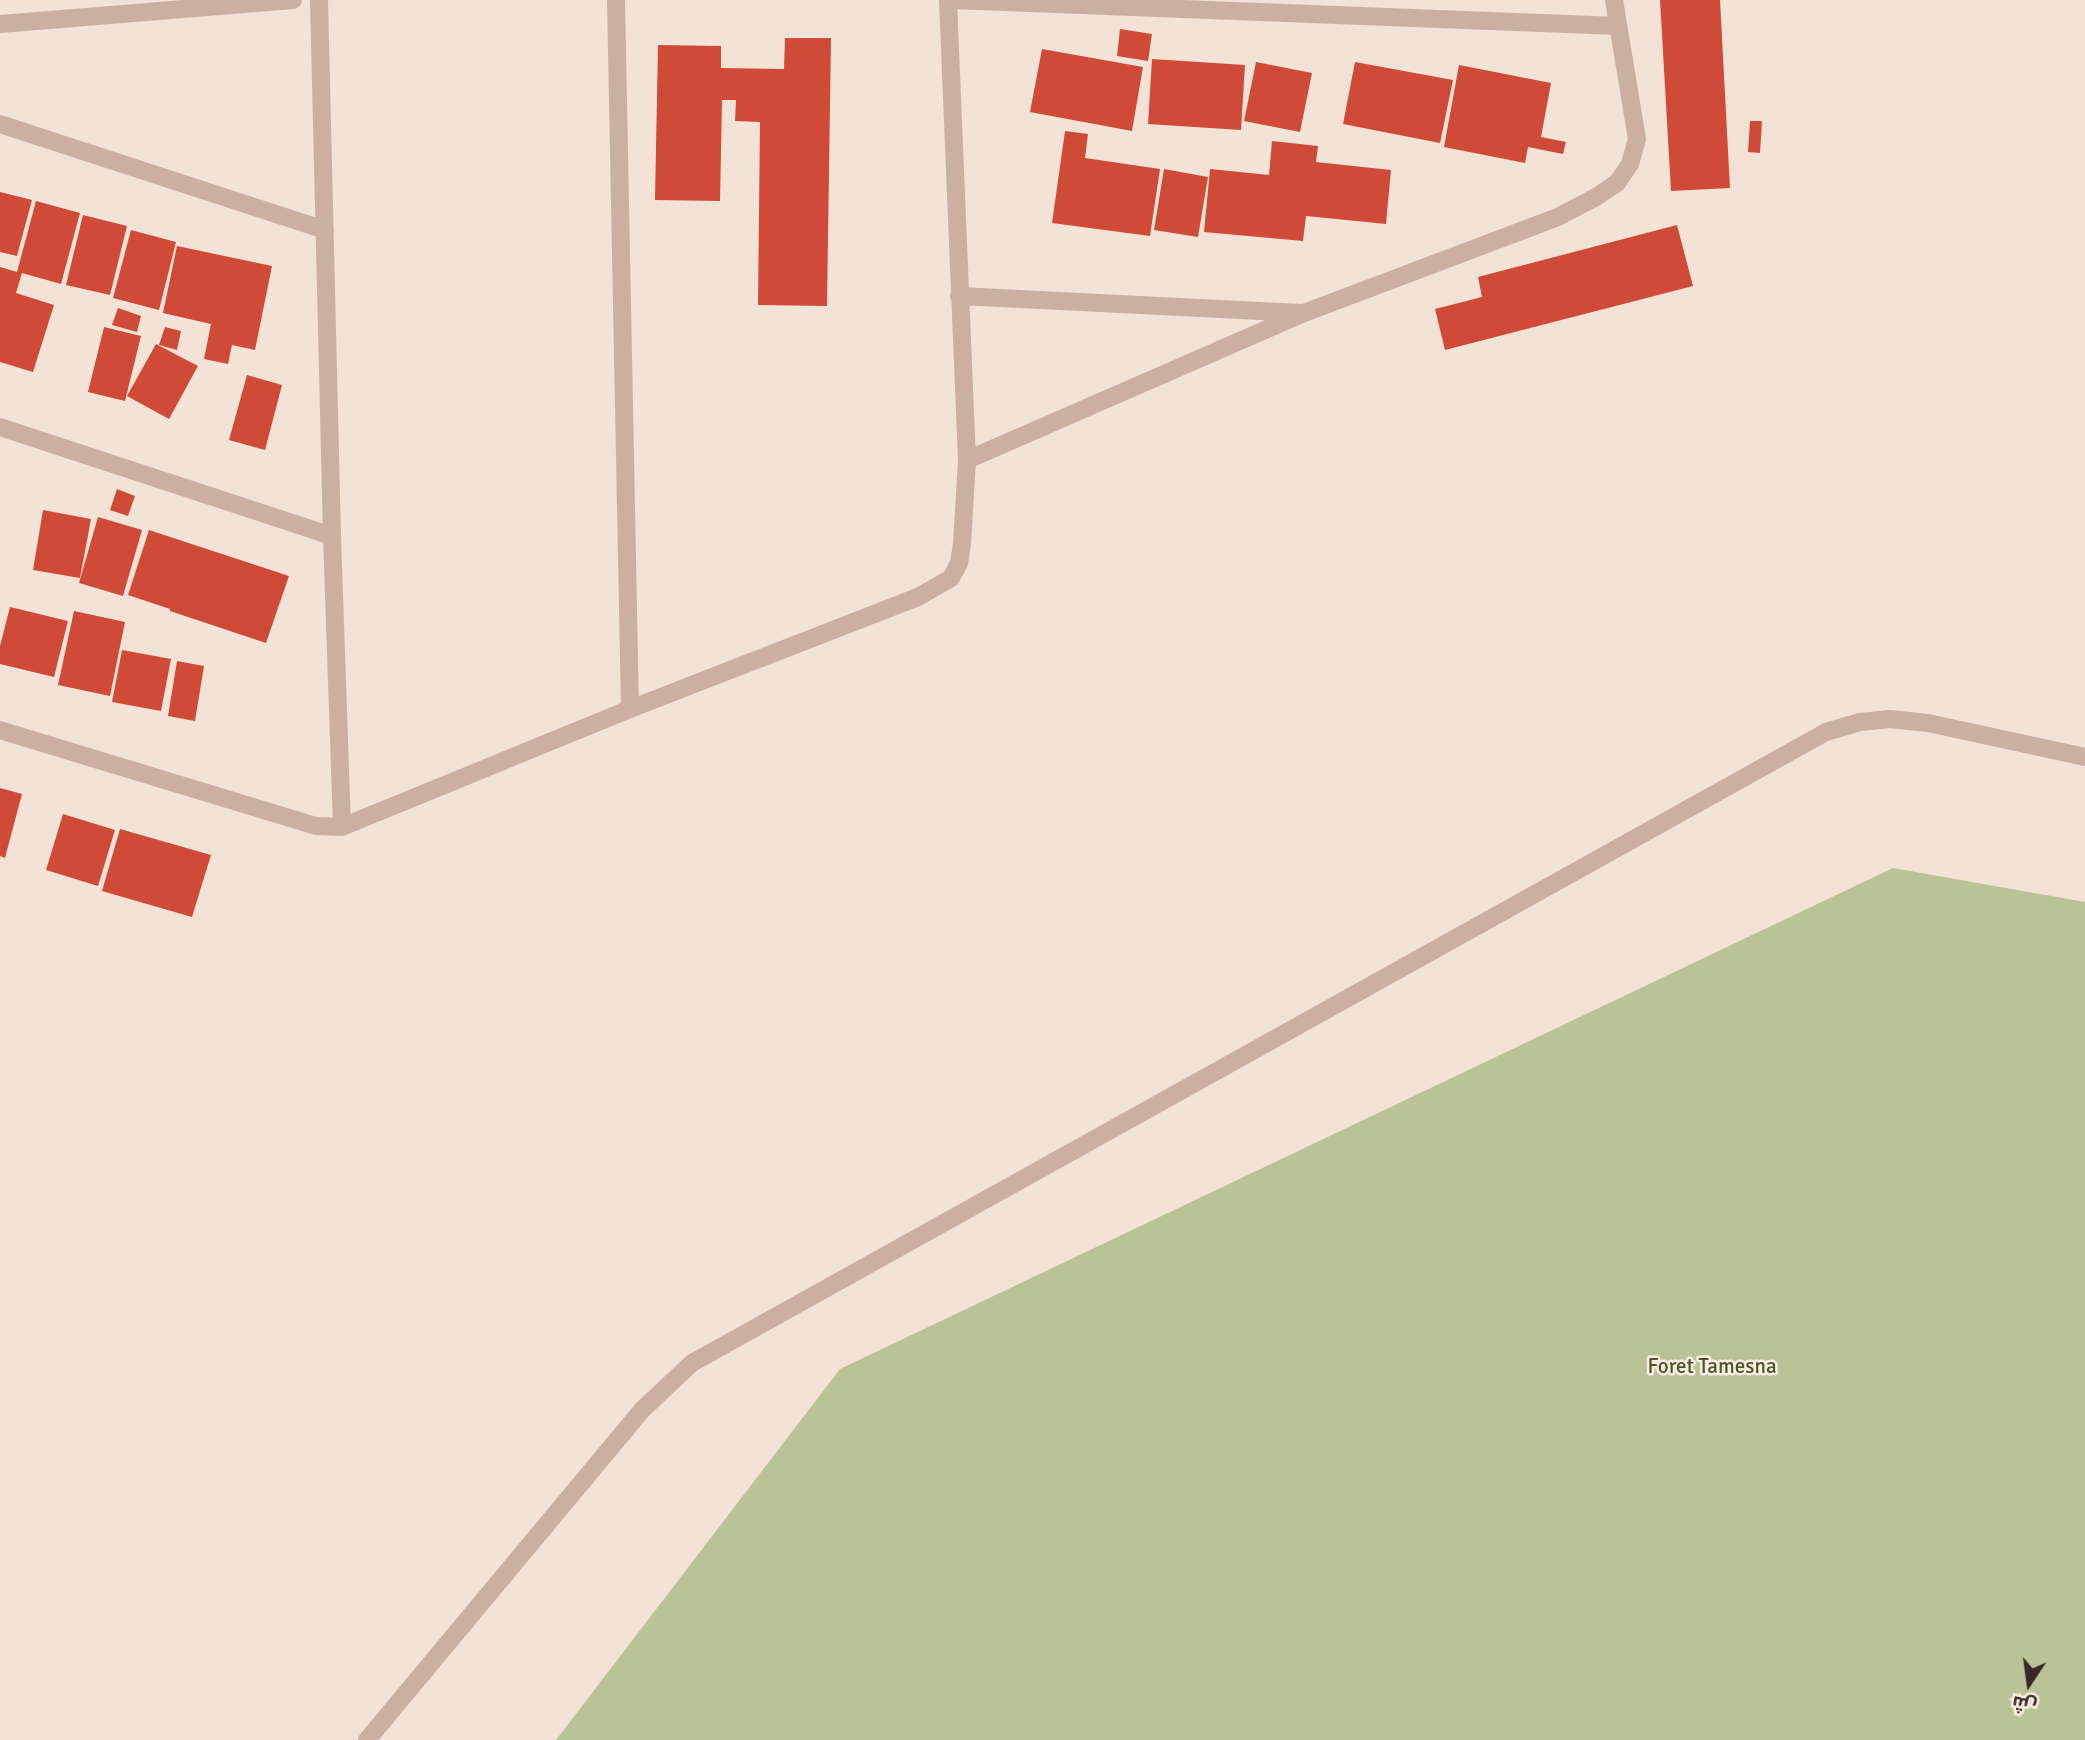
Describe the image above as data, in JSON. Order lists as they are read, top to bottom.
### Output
{
  "parks": ["Foret Tamesna"],
  "north": "bottom"
}
